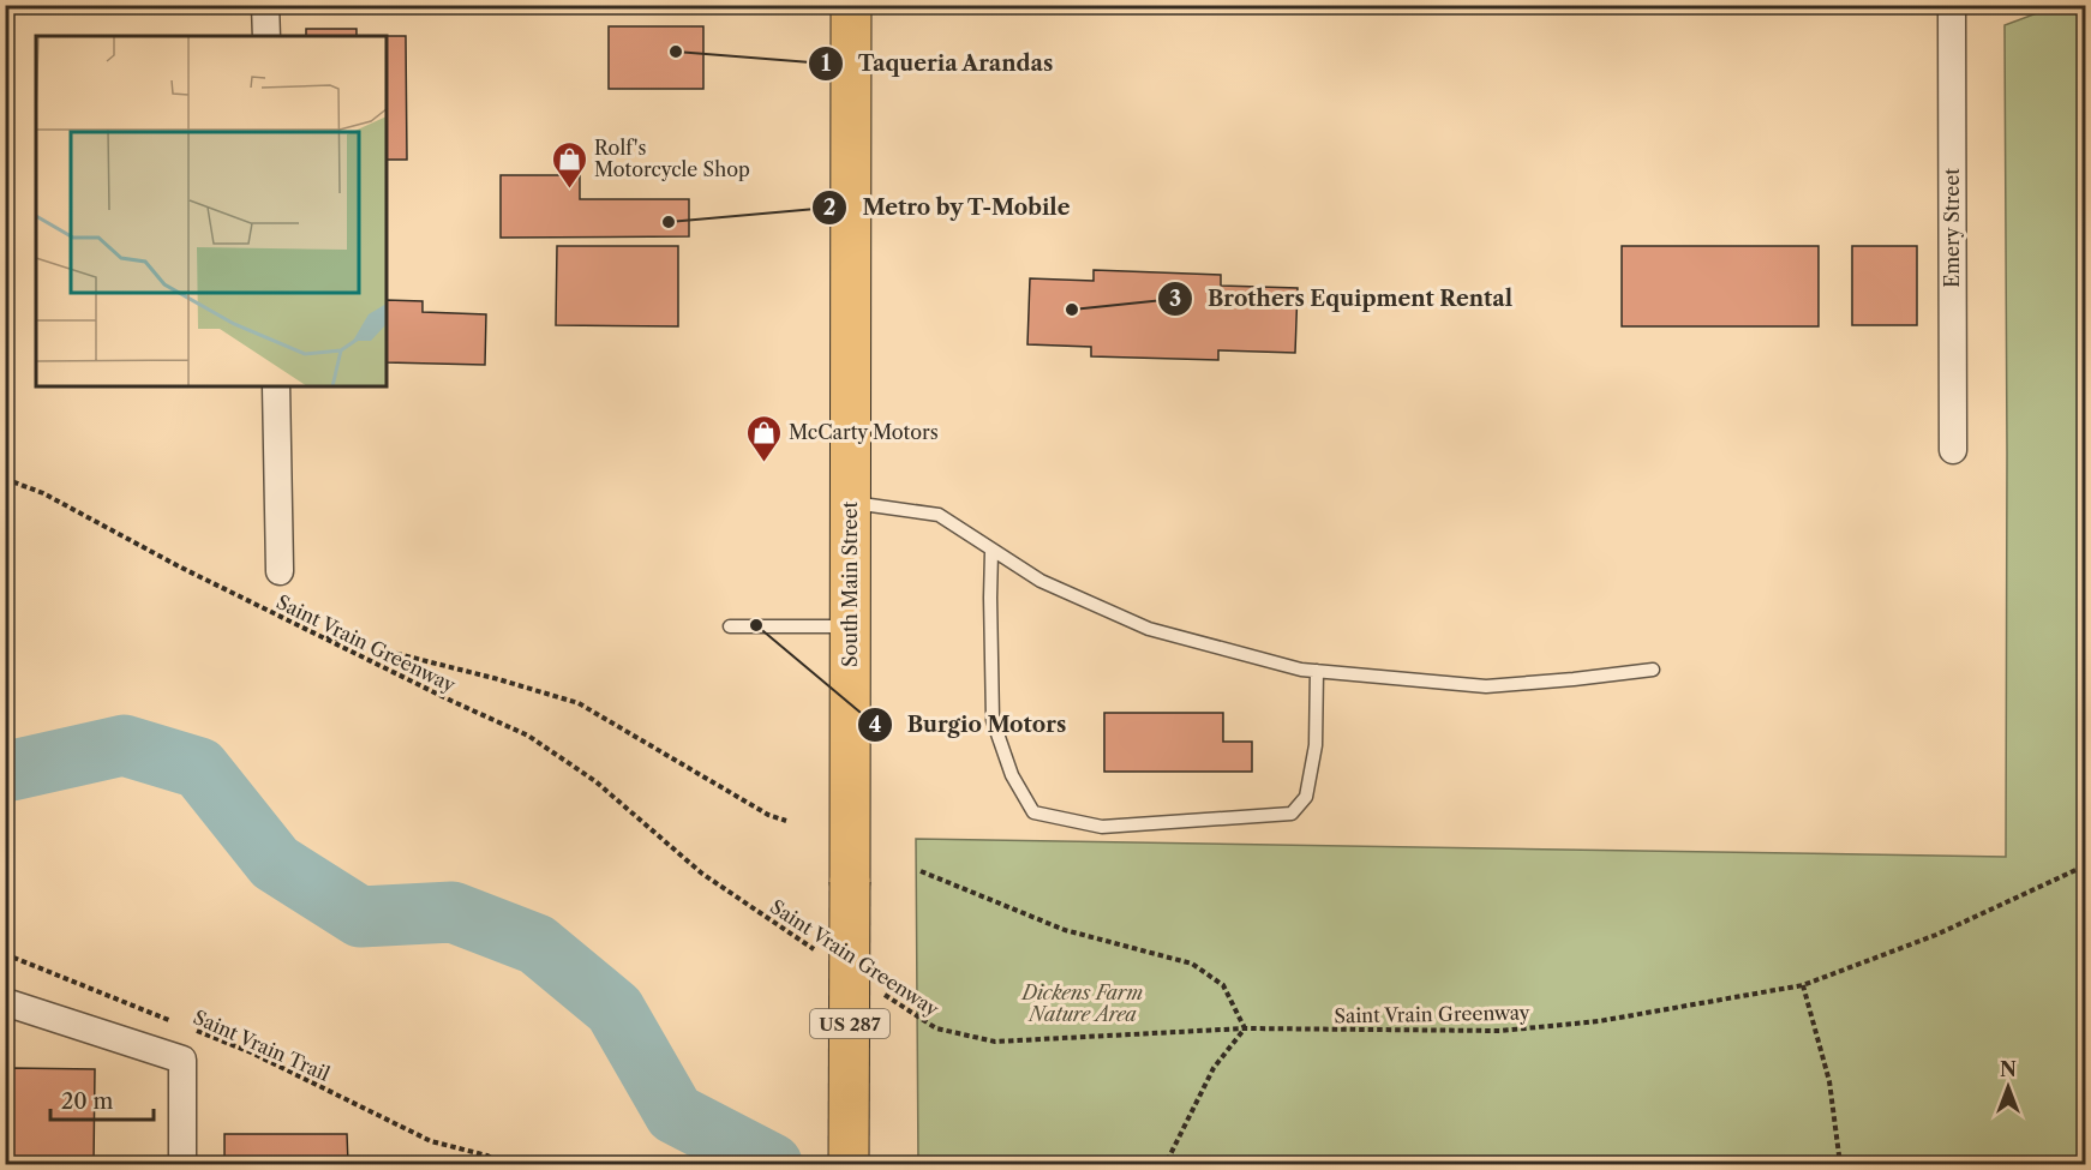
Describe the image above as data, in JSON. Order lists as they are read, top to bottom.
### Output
{
  "streets": {
    "highway": ["South Main Street", "US 287"],
    "street": ["Emery Street"],
    "path": ["Saint Vrain Greenway", "Saint Vrain Trail"]
  },
  "parks": ["Dickens Farm Nature Area"],
  "places": {
    "other": [
      "Taqueria Arandas",
      "Metro by T-Mobile",
      "Brothers Equipment Rental",
      "Burgio Motors"
    ],
    "shop": ["Rolf's Motorcycle Shop", "McCarty Motors"]
  },
  "scale_bar": "20 m",
  "north": "top"
}
